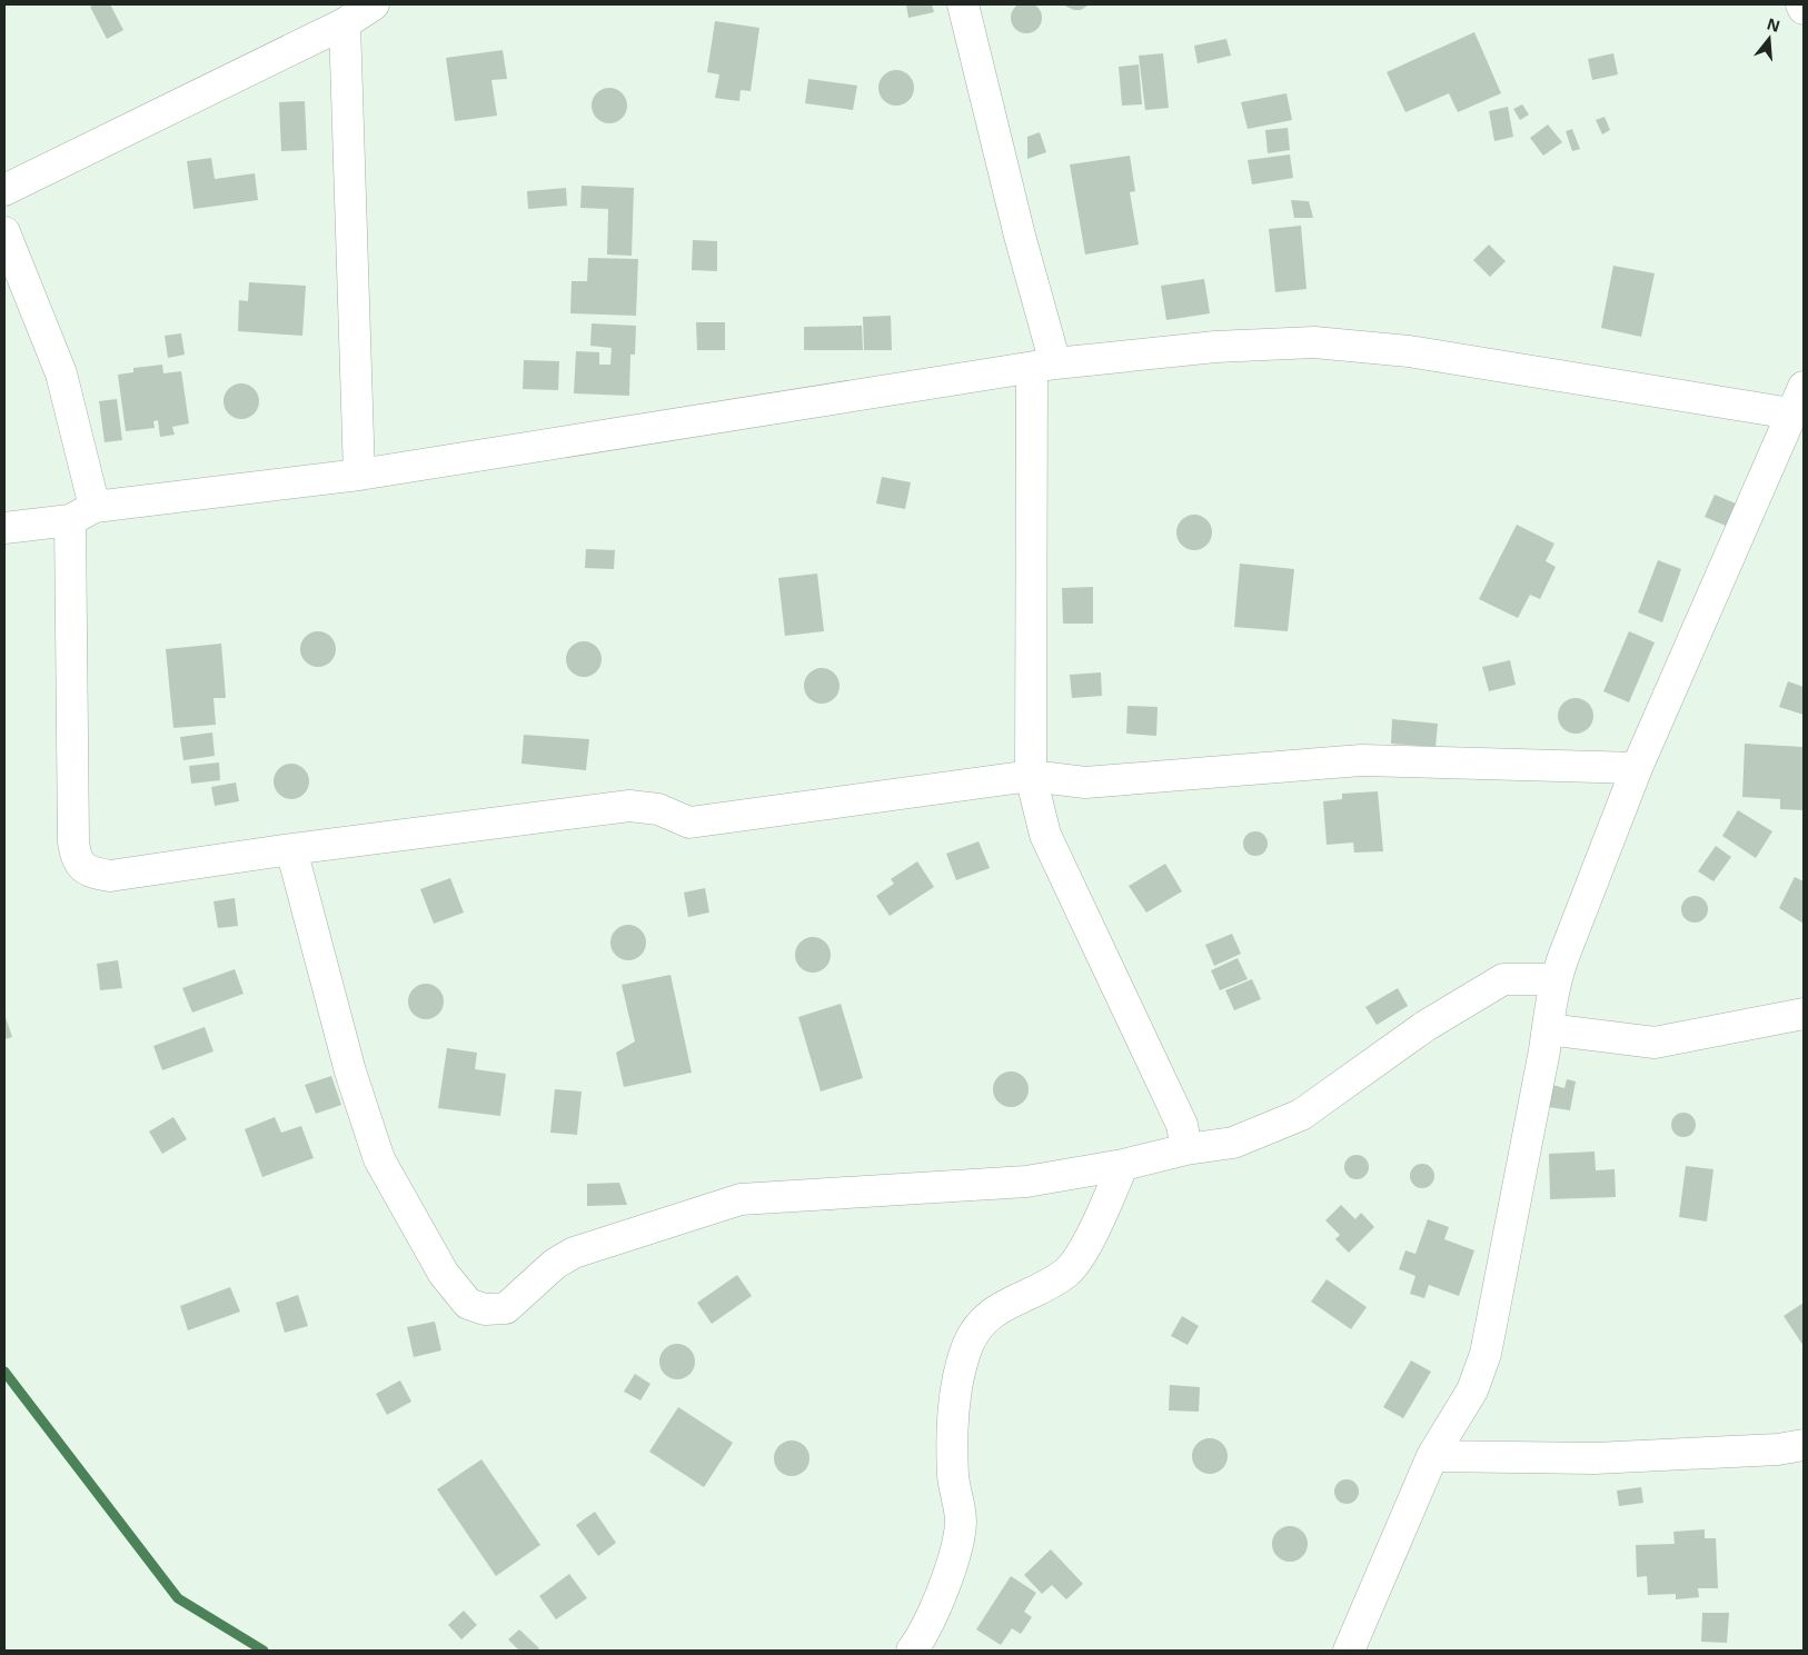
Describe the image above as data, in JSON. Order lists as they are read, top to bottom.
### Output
{
  "north": "top"
}
